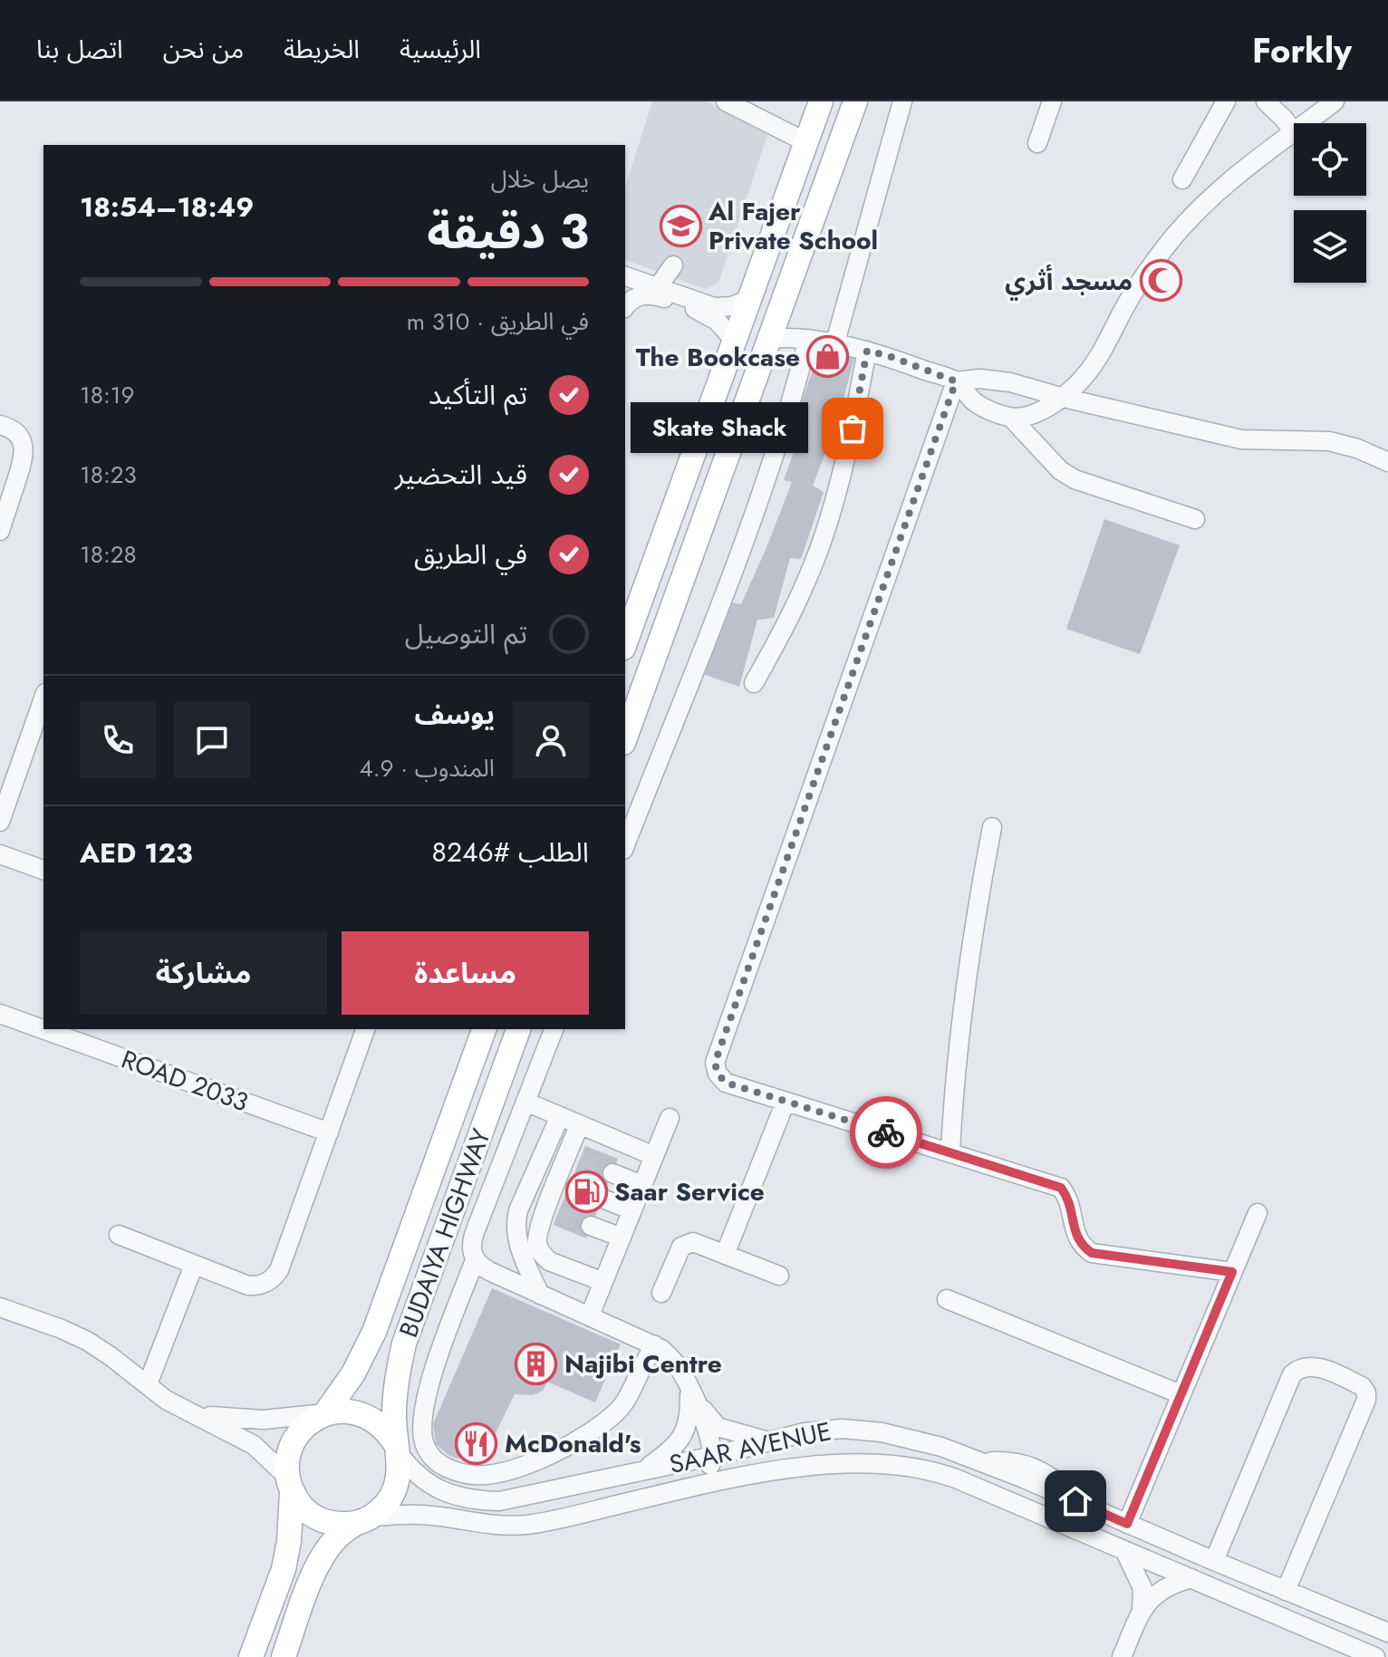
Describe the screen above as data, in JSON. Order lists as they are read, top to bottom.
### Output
{
  "streets": {
    "main road": ["BUDAIYA HIGHWAY"],
    "street": ["ROAD 2033", "SAAR AVENUE"]
  },
  "crossings": [
    ["BUDAIYA HIGHWAY", "SAAR AVENUE"]
  ],
  "places": {
    "school or university": ["Al Fajer Private School"],
    "mosque": ["مسجد أثري"],
    "shop": ["The Bookcase"],
    "other": ["Skate Shack"],
    "fuel station": ["Saar Service"],
    "building": ["Najibi Centre"],
    "restaurant": ["McDonald's"]
  },
  "page": {
    "header": "Forkly",
    "nav": [
      "الرئيسية",
      "الخريطة",
      "من نحن",
      "اتصل بنا"
    ],
    "heading": ["3 دقيقة", "يصل خلال", "18:49–18:54"],
    "panel": [
      "يوسف",
      "المندوب · 4.9",
      "الطلب #8246",
      "AED 123"
    ],
    "bar": "في الطريق · 310 m",
    "list": [
      ["تم التأكيد", "18:19"],
      ["قيد التحضير", "18:23"],
      ["في الطريق", "18:28"],
      "تم التوصيل"
    ],
    "bubble": "Skate Shack",
    "buttons": ["مساعدة", "مشاركة"]
  }
}
